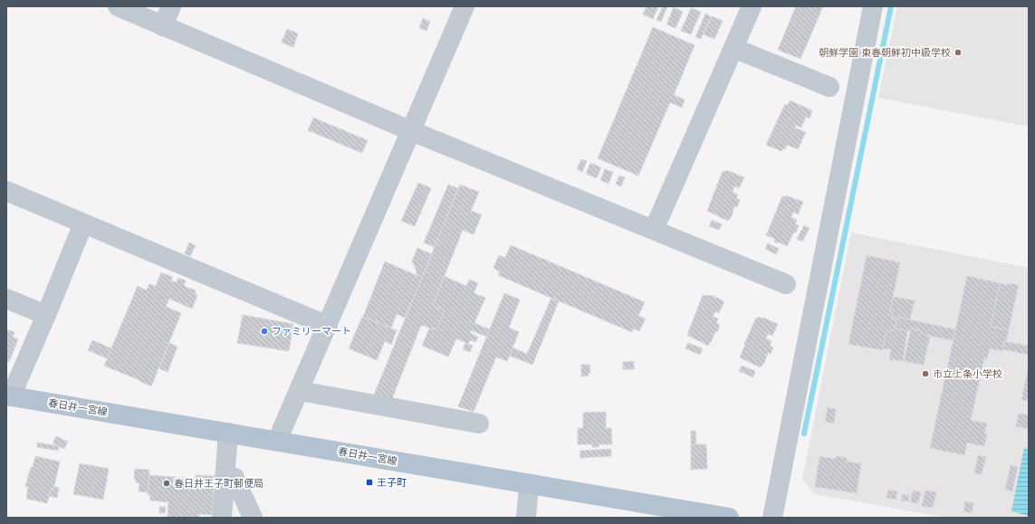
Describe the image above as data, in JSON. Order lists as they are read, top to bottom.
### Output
{
  "streets": {
    "main road": ["春日井一宮線"]
  },
  "places": {
    "other": [
      "朝鮮学園 東春朝鮮初中級学校",
      "ファミリーマート",
      "市立上条小学校",
      "春日井王子町郵便局"
    ],
    "transit": ["王子町"]
  }
}
